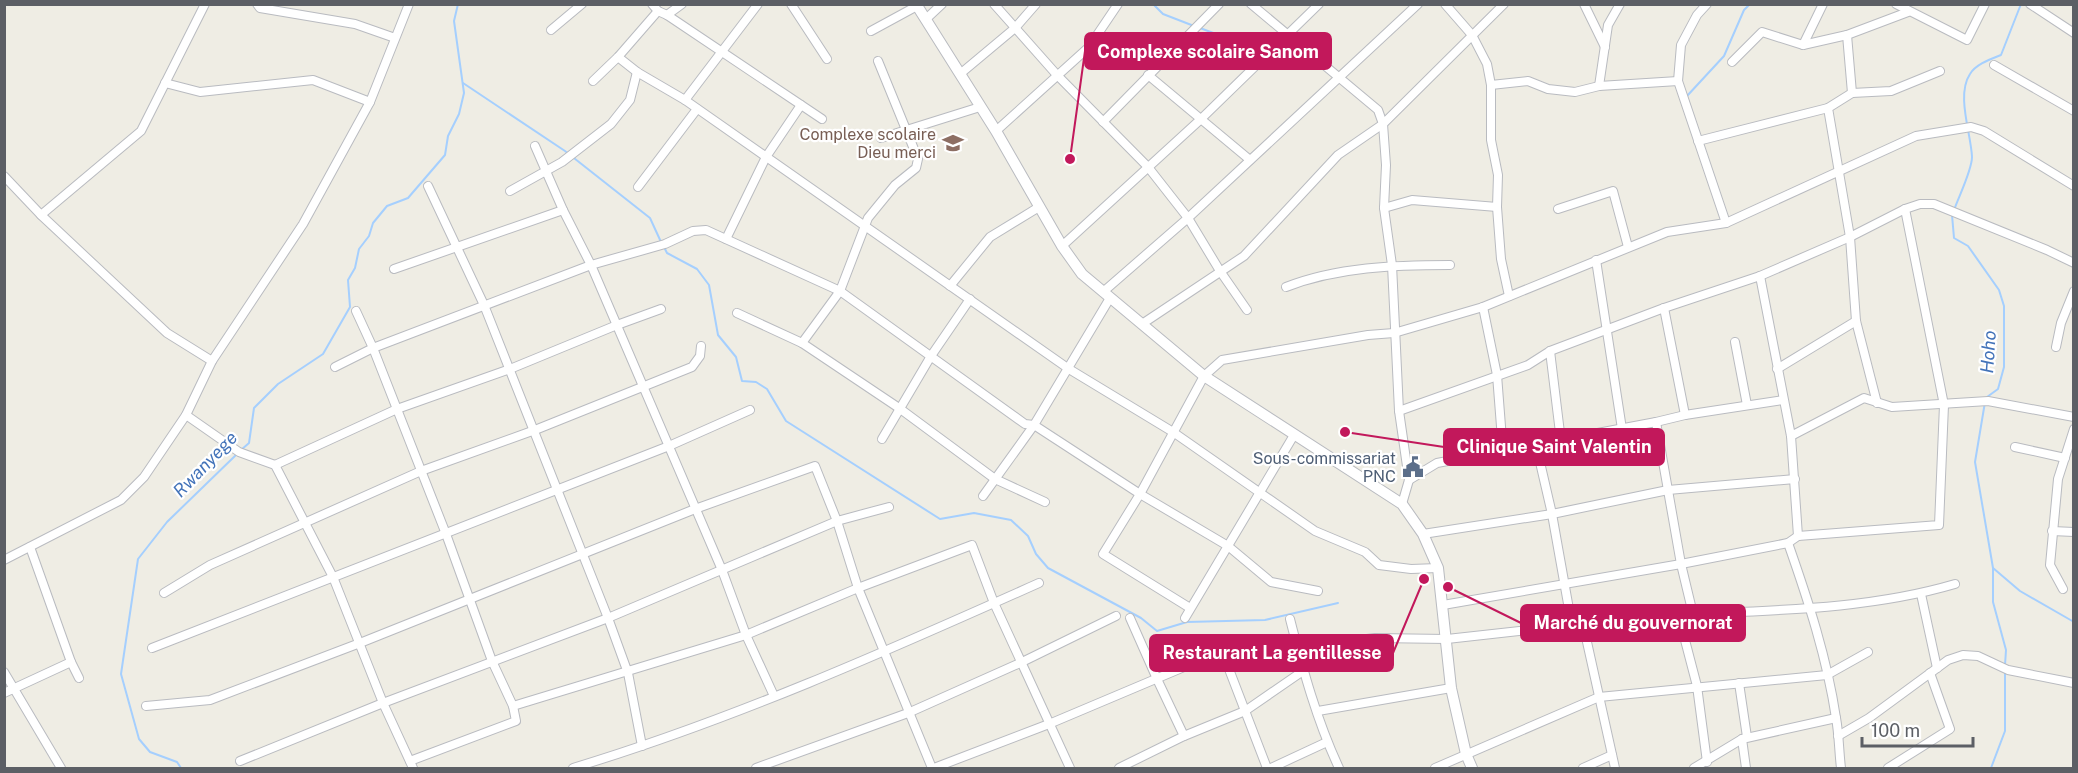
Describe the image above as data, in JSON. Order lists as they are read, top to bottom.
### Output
{
  "water": ["Hoho", "Rwanyege"],
  "places": {
    "school or university": ["Complexe scolaire Dieu merci"],
    "other": [
      "Complexe scolaire Sanom",
      "Clinique Saint Valentin",
      "Restaurant La gentillesse",
      "Marché du gouvernorat"
    ],
    "public building": ["Sous-commissariat PNC"]
  },
  "scale_bar": "100 m"
}
